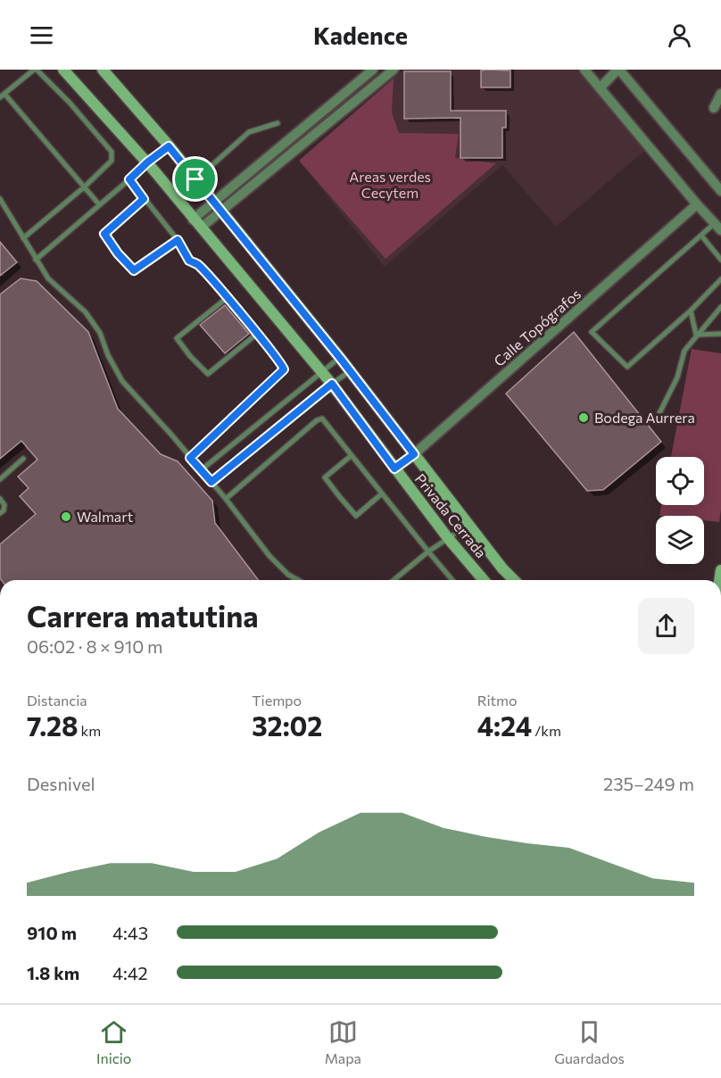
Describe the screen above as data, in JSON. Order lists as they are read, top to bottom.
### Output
{
  "streets": {
    "street": ["Calle Topógrafos", "Privada Cerrada"]
  },
  "crossings": [
    ["Calle Topógrafos", "Privada Cerrada"]
  ],
  "parks": ["Areas verdes Cecytem"],
  "places": ["Bodega Aurrera", "Walmart"],
  "page": {
    "header": "Kadence",
    "heading": ["Carrera matutina", "06:02 · 8 × 910 m"],
    "stats": [
      ["Distancia", "7.28 km"],
      ["Tiempo", "32:02"],
      ["Ritmo", "4:24 /km"]
    ],
    "chart": ["Desnivel", "235–249 m"],
    "list": [
      {
        "name": "910 m",
        "note": "4:43"
      },
      {
        "name": "1.8 km",
        "note": "4:42"
      }
    ],
    "tabs": ["Inicio", "Mapa", "Guardados"]
  }
}
